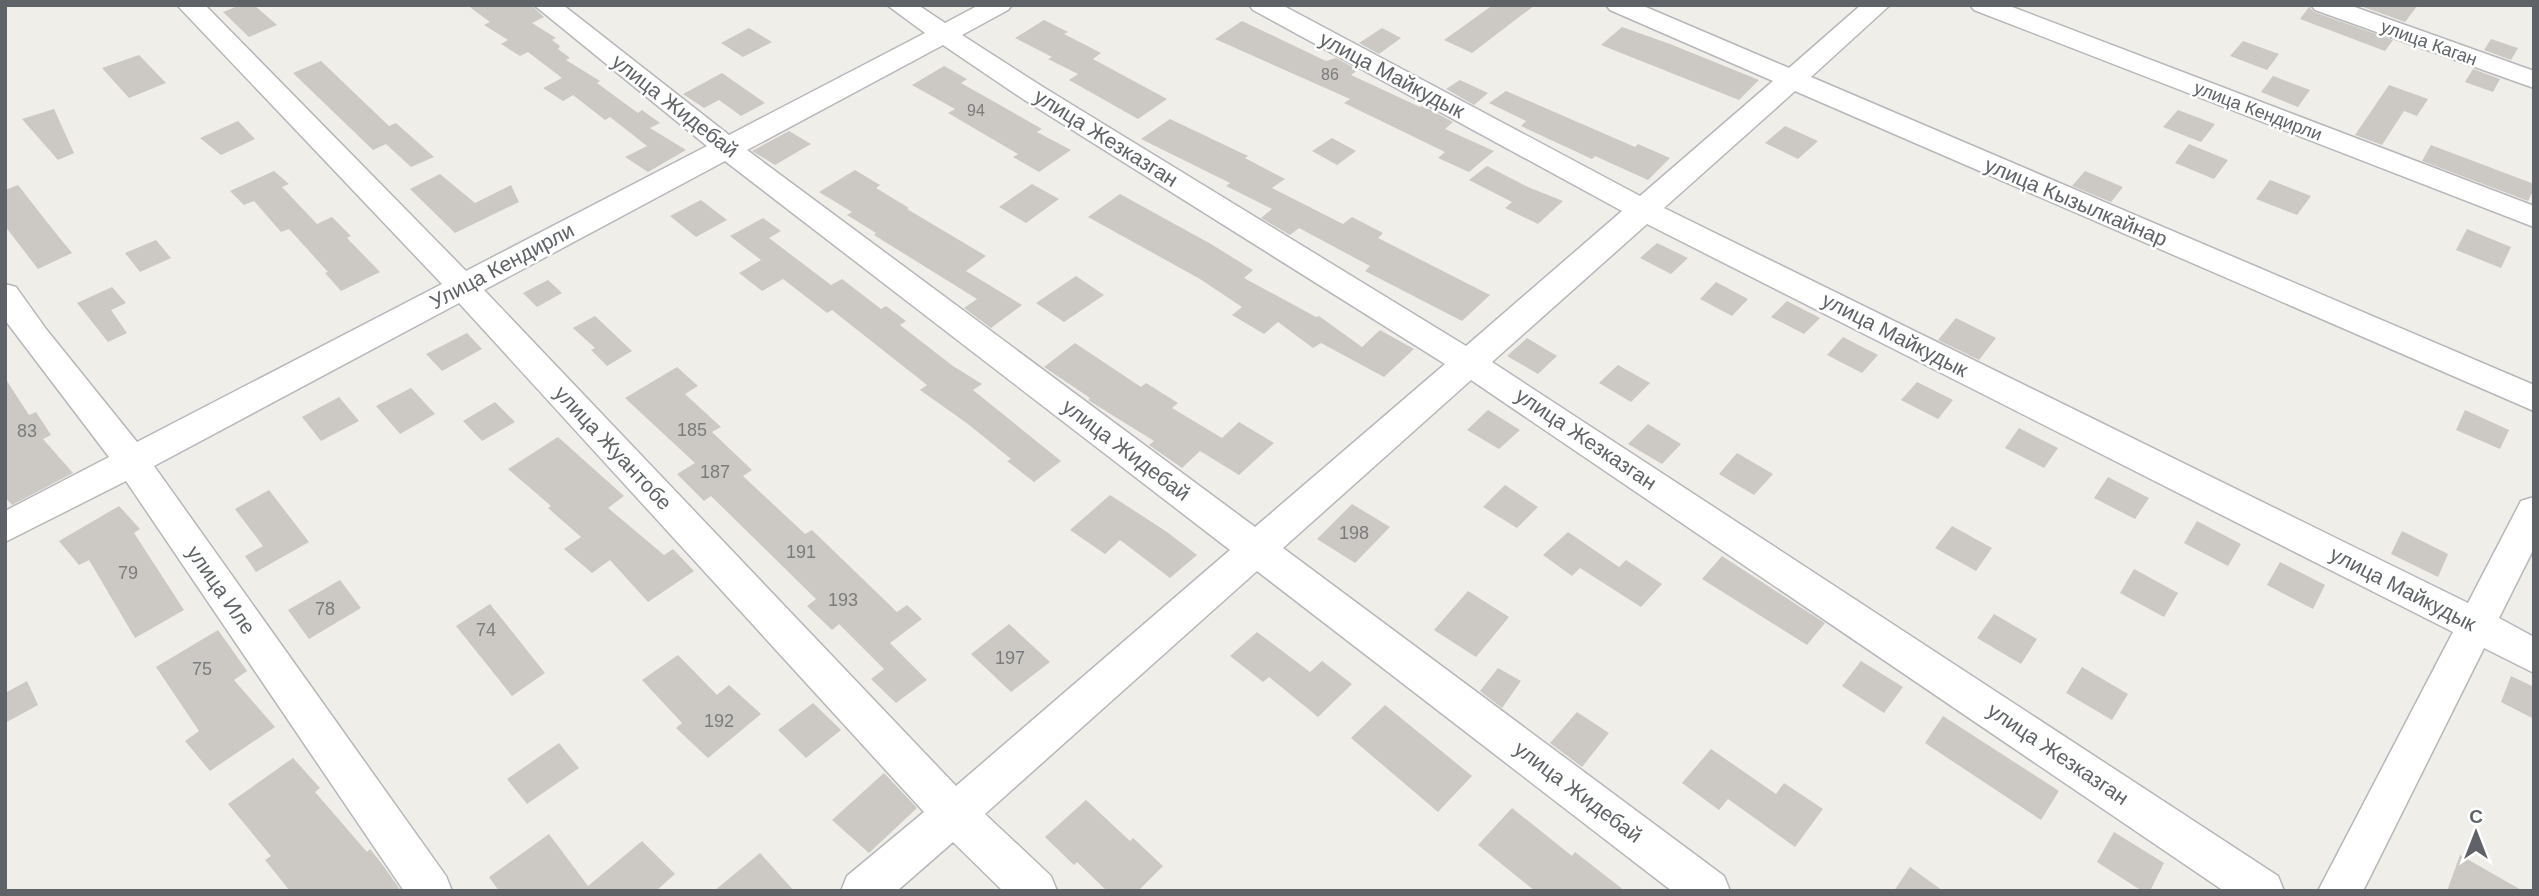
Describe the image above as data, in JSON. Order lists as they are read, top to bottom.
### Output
{
  "streets": {
    "street": [
      "улица Каган",
      "улица Майкудык",
      "улица Жидебай",
      "улица Кендирли",
      "улица Жезказган",
      "улица Кызылкайнар",
      "Улица Кендирли",
      "улица Жуантобе",
      "улица Иле"
    ]
  },
  "crossings": [
    ["улица Жидебай", "Улица Кендирли"],
    ["улица Жезказган", "Улица Кендирли"],
    ["Улица Кендирли", "улица Жуантобе"],
    ["Улица Кендирли", "улица Иле"]
  ],
  "house_numbers": [
    "86",
    "94",
    "185",
    "83",
    "187",
    "198",
    "191",
    "79",
    "193",
    "78",
    "74",
    "197",
    "75",
    "192"
  ],
  "north": "top"
}
